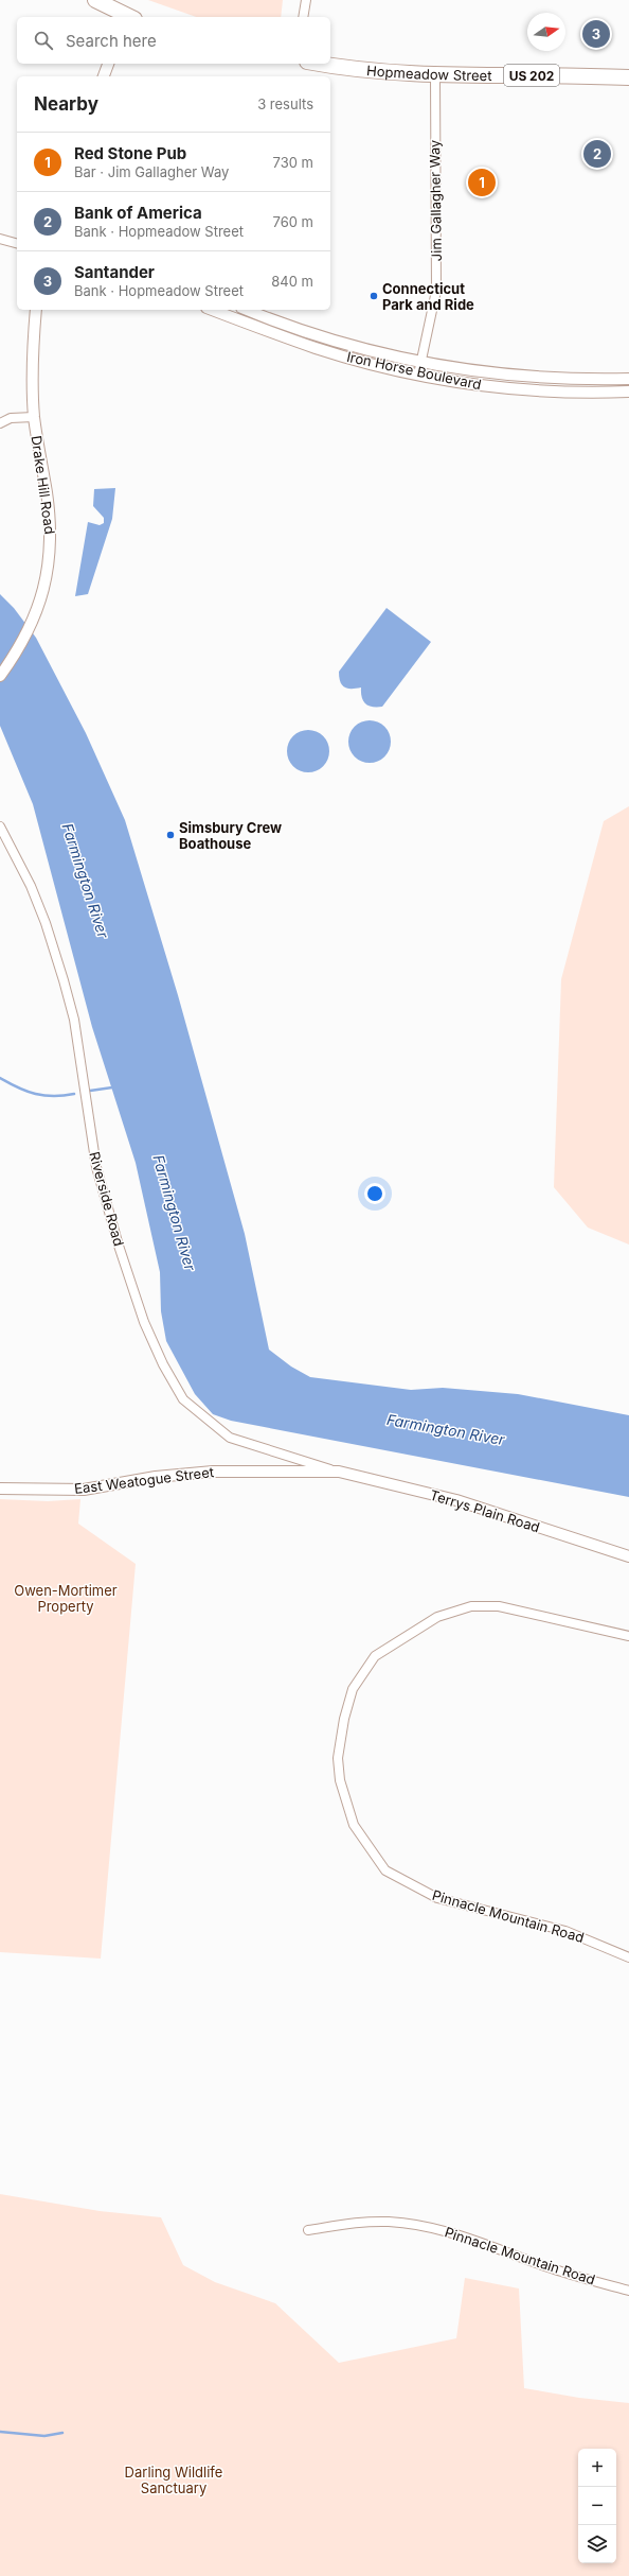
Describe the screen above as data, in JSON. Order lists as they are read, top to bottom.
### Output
{
  "streets": {
    "highway": ["Hopmeadow Street", "US 202"],
    "street": [
      "Jim Gallagher Way",
      "Iron Horse Boulevard",
      "Drake Hill Road",
      "Riverside Road",
      "East Weatogue Street",
      "Terrys Plain Road",
      "Pinnacle Mountain Road"
    ]
  },
  "crossings": [
    ["Hopmeadow Street", "Jim Gallagher Way"],
    ["Jim Gallagher Way", "Iron Horse Boulevard"],
    ["Riverside Road", "East Weatogue Street"],
    ["Riverside Road", "Terrys Plain Road"],
    ["East Weatogue Street", "Terrys Plain Road"]
  ],
  "water": ["Farmington River"],
  "parks": ["Owen-Mortimer Property", "Darling Wildlife Sanctuary"],
  "places": ["Connecticut Park and Ride", "Simsbury Crew Boathouse"],
  "north": "right",
  "page": {
    "search": "Search here",
    "pins": ["3", "2", "1"],
    "heading": ["Nearby", "3 results"],
    "list": [
      {
        "mark": "1",
        "name": "Red Stone Pub",
        "note": "Bar · Jim Gallagher Way",
        "value": "730 m"
      },
      {
        "mark": "2",
        "name": "Bank of America",
        "note": "Bank · Hopmeadow Street",
        "value": "760 m"
      },
      {
        "mark": "3",
        "name": "Santander",
        "note": "Bank · Hopmeadow Street",
        "value": "840 m"
      }
    ],
    "map_buttons": ["+", "−"]
  }
}
